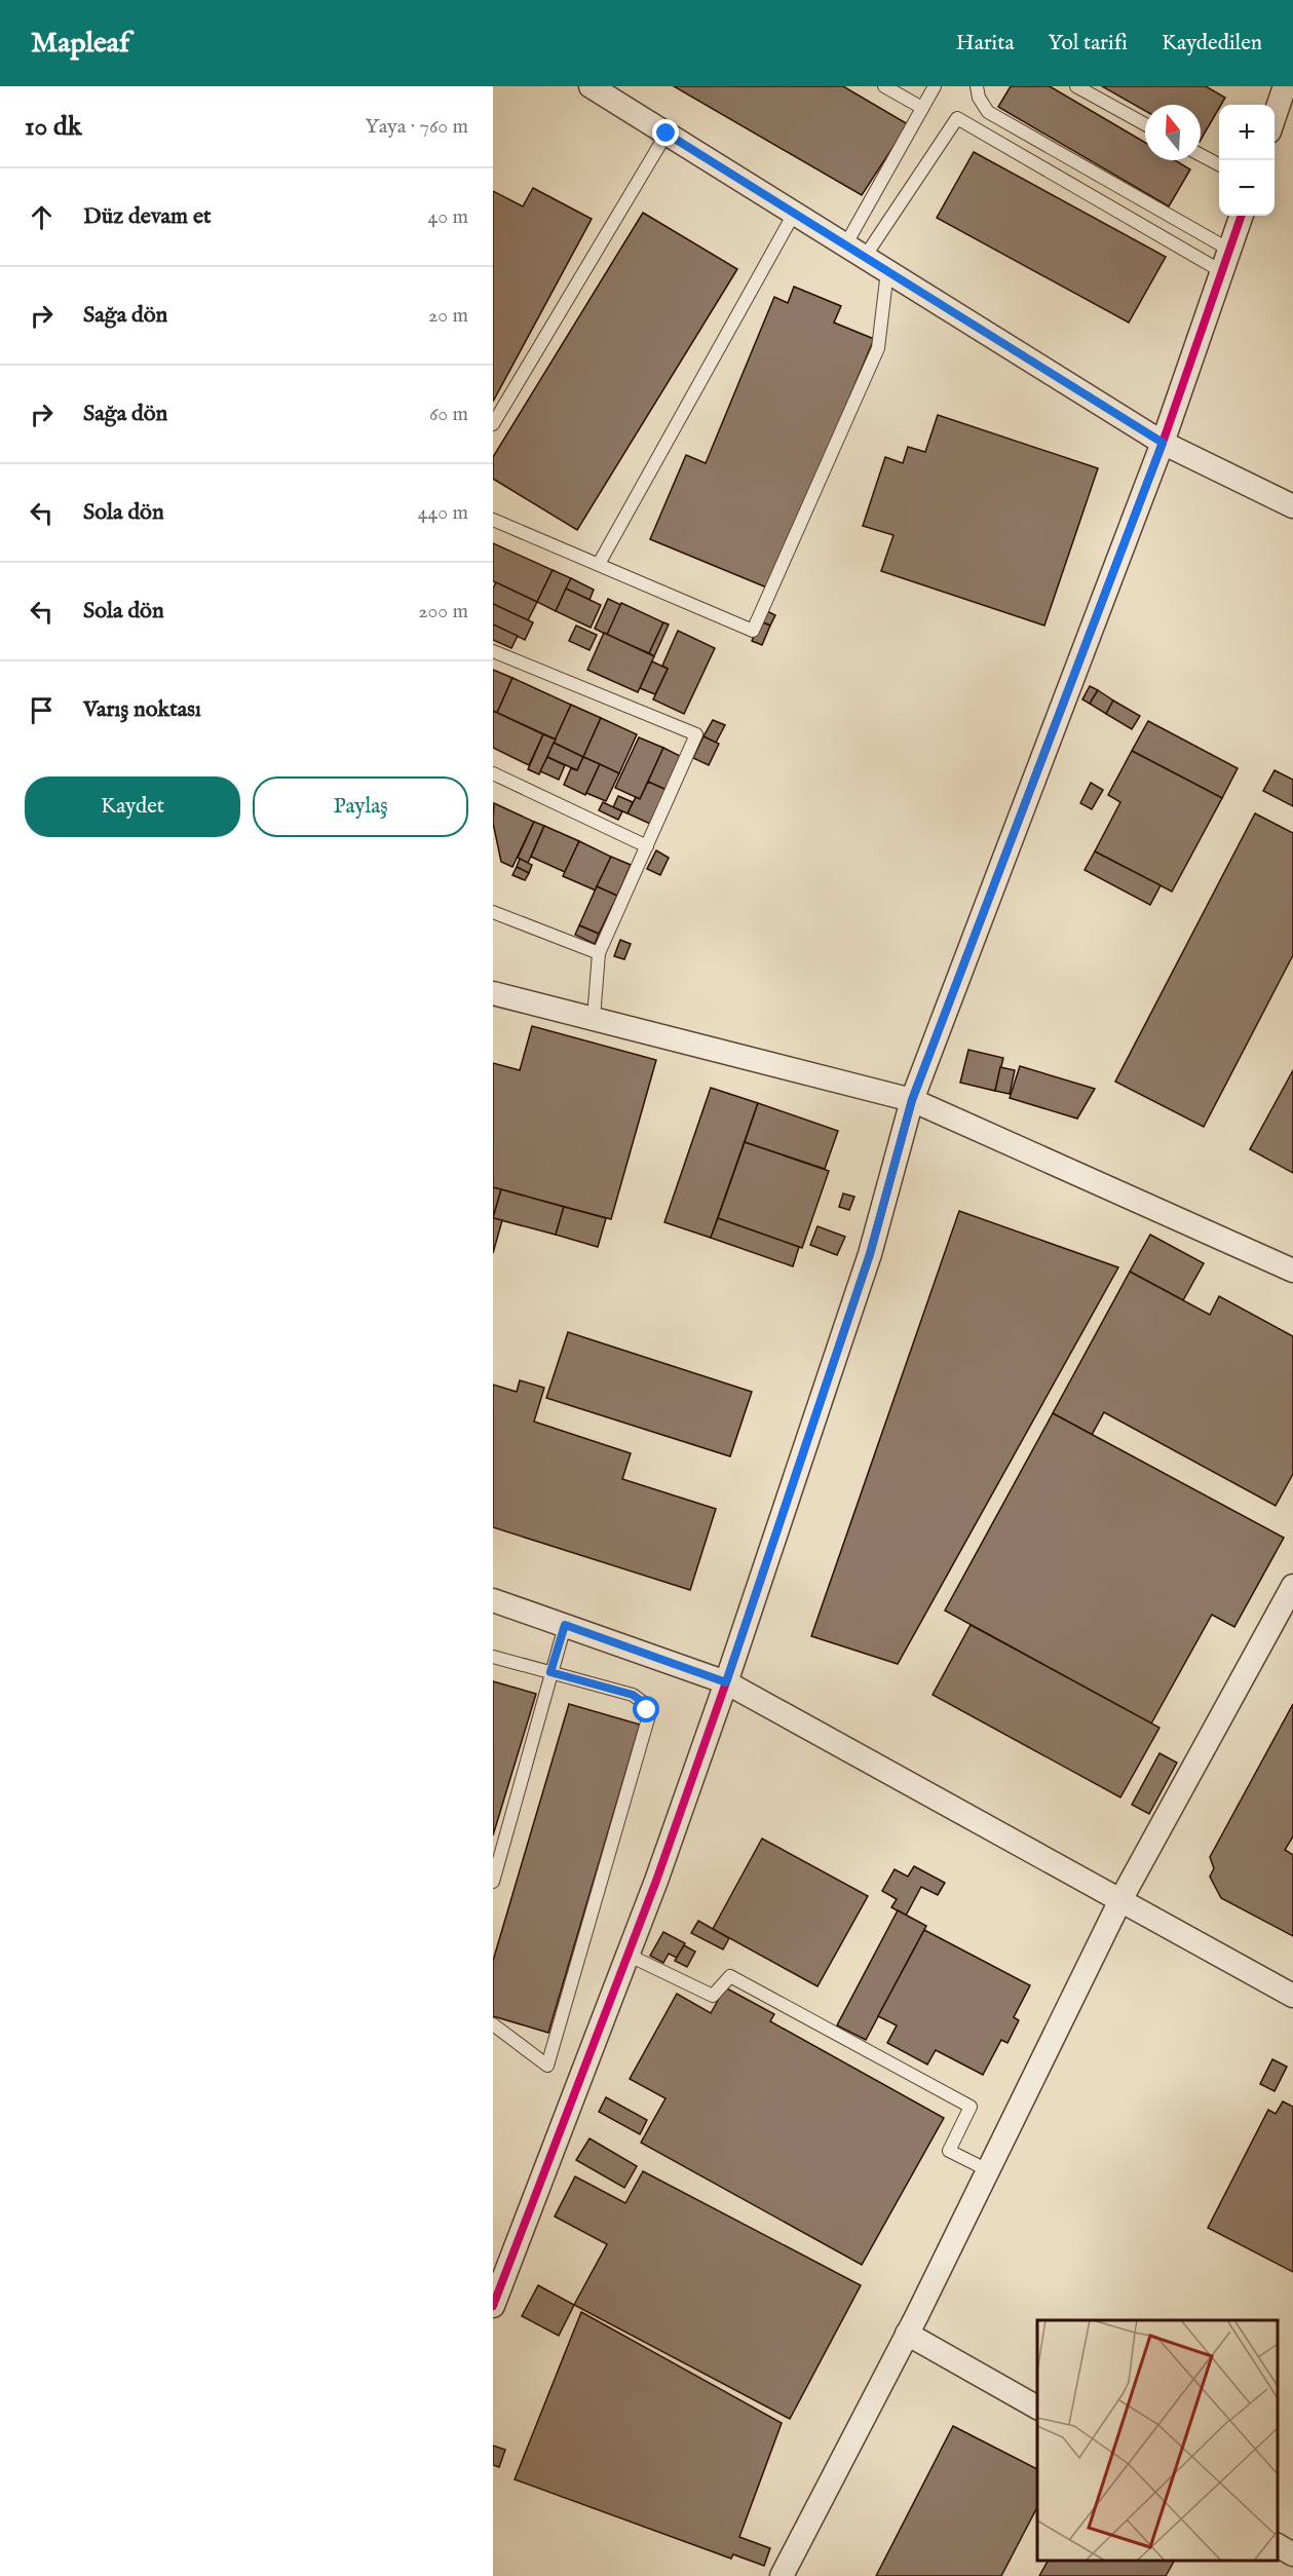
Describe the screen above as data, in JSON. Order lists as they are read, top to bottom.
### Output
{
  "north": "top",
  "page": {
    "header": "Mapleaf",
    "nav": ["Harita", "Yol tarifi", "Kaydedilen"],
    "heading": ["10 dk", "Yaya · 760 m"],
    "map_buttons": ["+", "−"],
    "list": [
      ["Düz devam et", "40 m"],
      ["Sağa dön", "20 m"],
      ["Sağa dön", "60 m"],
      ["Sola dön", "440 m"],
      ["Sola dön", "200 m"],
      "Varış noktası"
    ],
    "buttons": ["Kaydet", "Paylaş"]
  }
}
